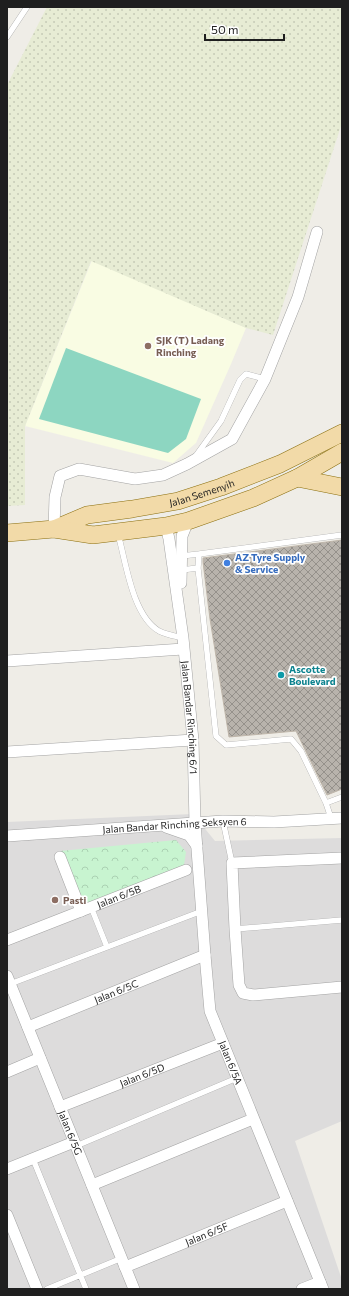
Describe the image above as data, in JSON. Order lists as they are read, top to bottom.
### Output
{
  "streets": {
    "main road": ["Jalan Semenyih"],
    "street": [
      "Jalan Bandar Rinching 6/1",
      "Jalan Bandar Rinching Seksyen 6",
      "Jalan 6/5B",
      "Jalan 6/5C",
      "Jalan 6/5A",
      "Jalan 6/5D",
      "Jalan 6/5G",
      "Jalan 6/5F"
    ]
  },
  "crossings": [
    ["Jalan Semenyih", "Jalan Bandar Rinching 6/1"],
    ["Jalan Bandar Rinching 6/1", "Jalan Bandar Rinching Seksyen 6"],
    ["Jalan Bandar Rinching 6/1", "Jalan 6/5A"],
    ["Jalan Bandar Rinching Seksyen 6", "Jalan 6/5A"],
    ["Jalan 6/5C", "Jalan 6/5A"],
    ["Jalan 6/5C", "Jalan 6/5G"],
    ["Jalan 6/5A", "Jalan 6/5D"],
    ["Jalan 6/5A", "Jalan 6/5F"],
    ["Jalan 6/5D", "Jalan 6/5G"],
    ["Jalan 6/5G", "Jalan 6/5F"]
  ],
  "places": [
    "SJK (T) Ladang Rinching",
    "AZ Tyre Supply & Service",
    "Ascotte Boulevard",
    "Pasti"
  ],
  "scale_bar": "50 m"
}
